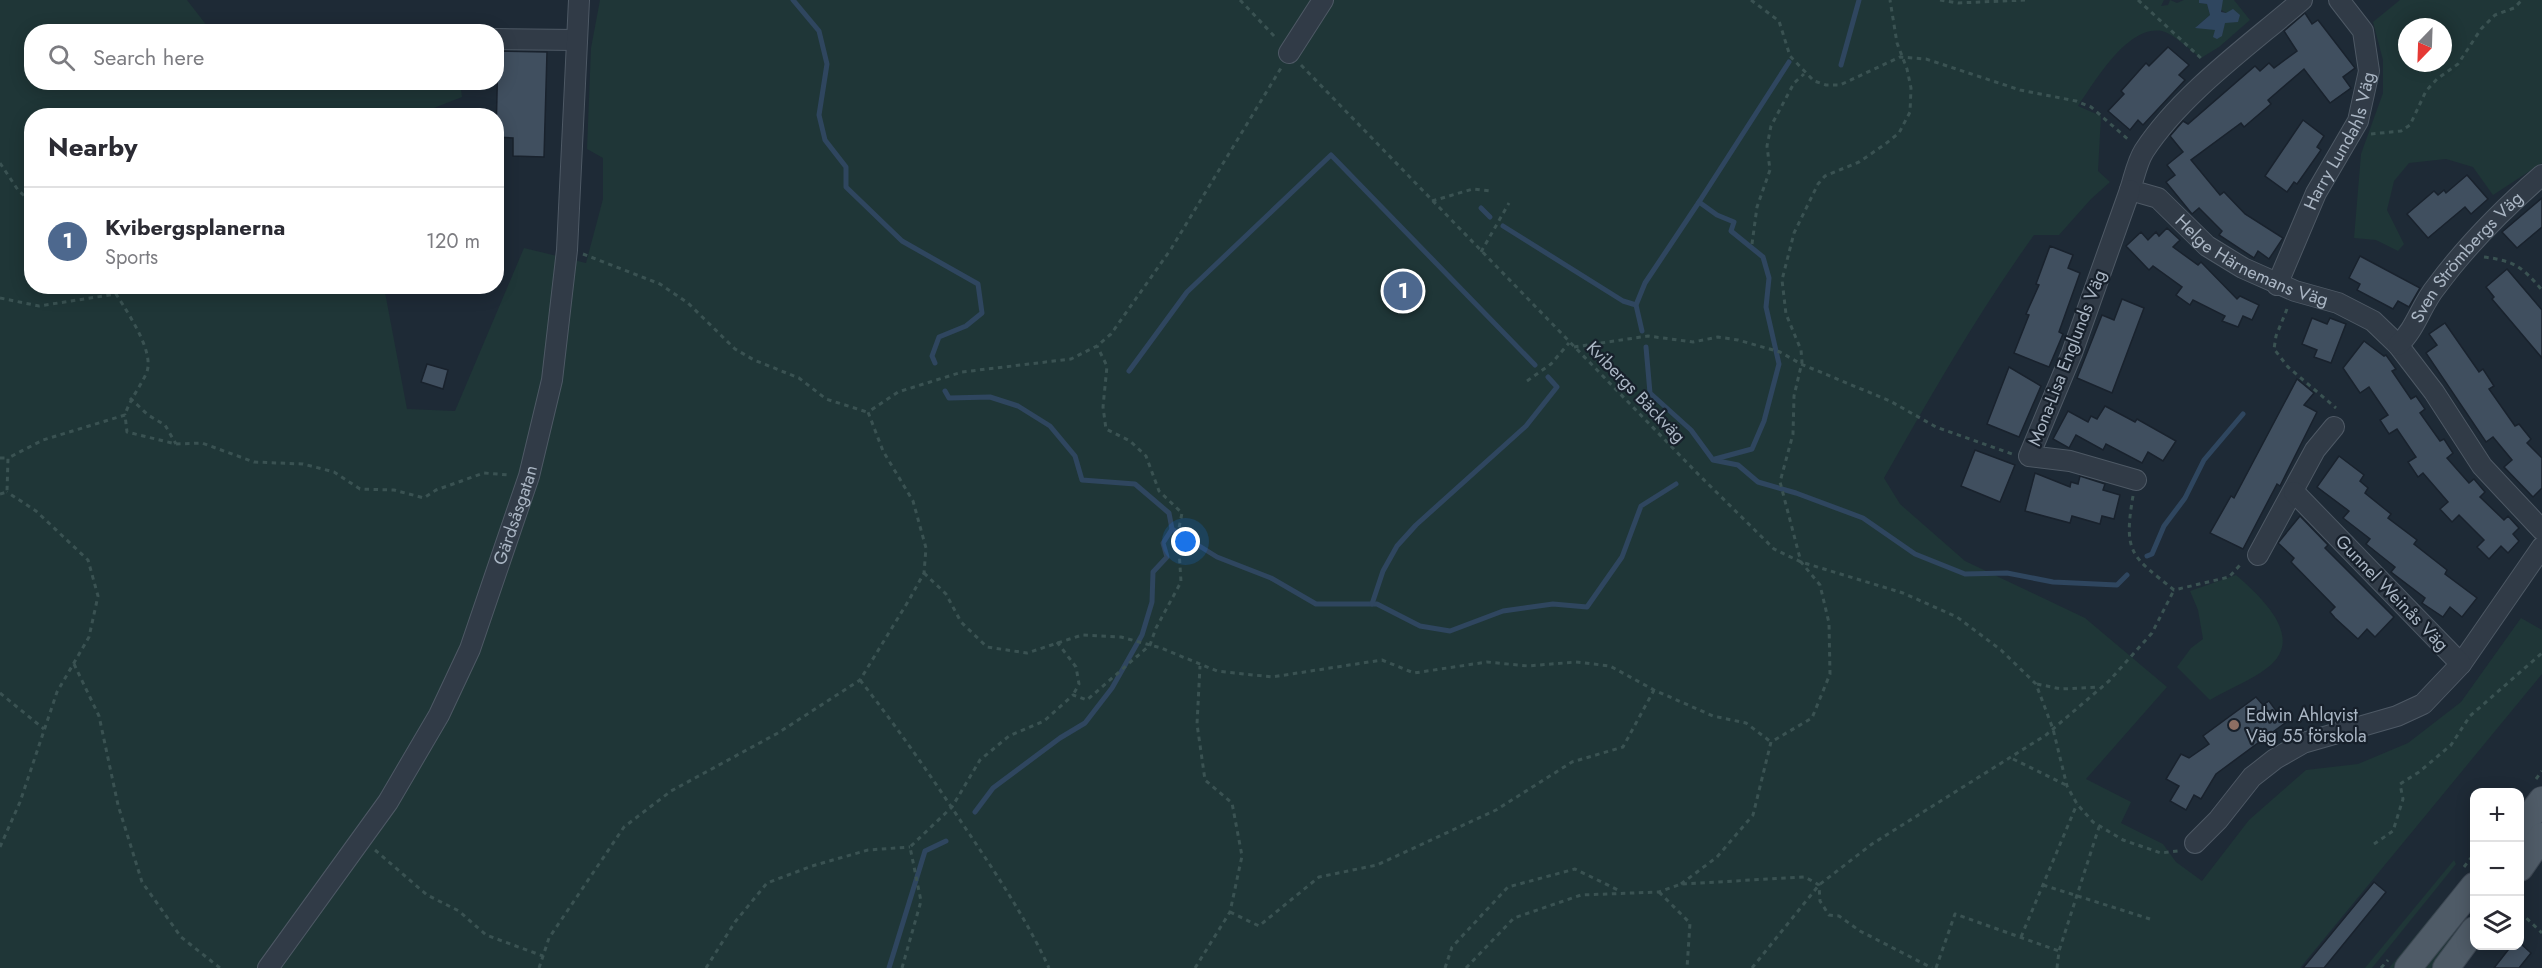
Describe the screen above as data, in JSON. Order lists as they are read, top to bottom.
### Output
{
  "streets": {
    "street": [
      "Harry Lundahls Väg",
      "Helge Härnemans Väg",
      "Sven Strömbergs Väg",
      "Mona-Lisa Englunds Väg",
      "Gärdsåsgatan",
      "Gunnel Weinås Väg"
    ],
    "path": ["Kvibergs Bäckväg"]
  },
  "crossings": [
    ["Harry Lundahls Väg", "Helge Härnemans Väg"],
    ["Helge Härnemans Väg", "Sven Strömbergs Väg"],
    ["Helge Härnemans Väg", "Mona-Lisa Englunds Väg"],
    ["Kvibergs Bäckväg", "Gunnel Weinås Väg"]
  ],
  "places": ["Edwin Ahlqvist Väg 55 förskola"],
  "north": "bottom left",
  "page": {
    "search": "Search here",
    "heading": "Nearby",
    "list": [
      {
        "mark": "1",
        "name": "Kvibergsplanerna",
        "note": "Sports",
        "value": "120 m"
      }
    ],
    "pins": "1",
    "map_buttons": ["+", "−"]
  }
}
